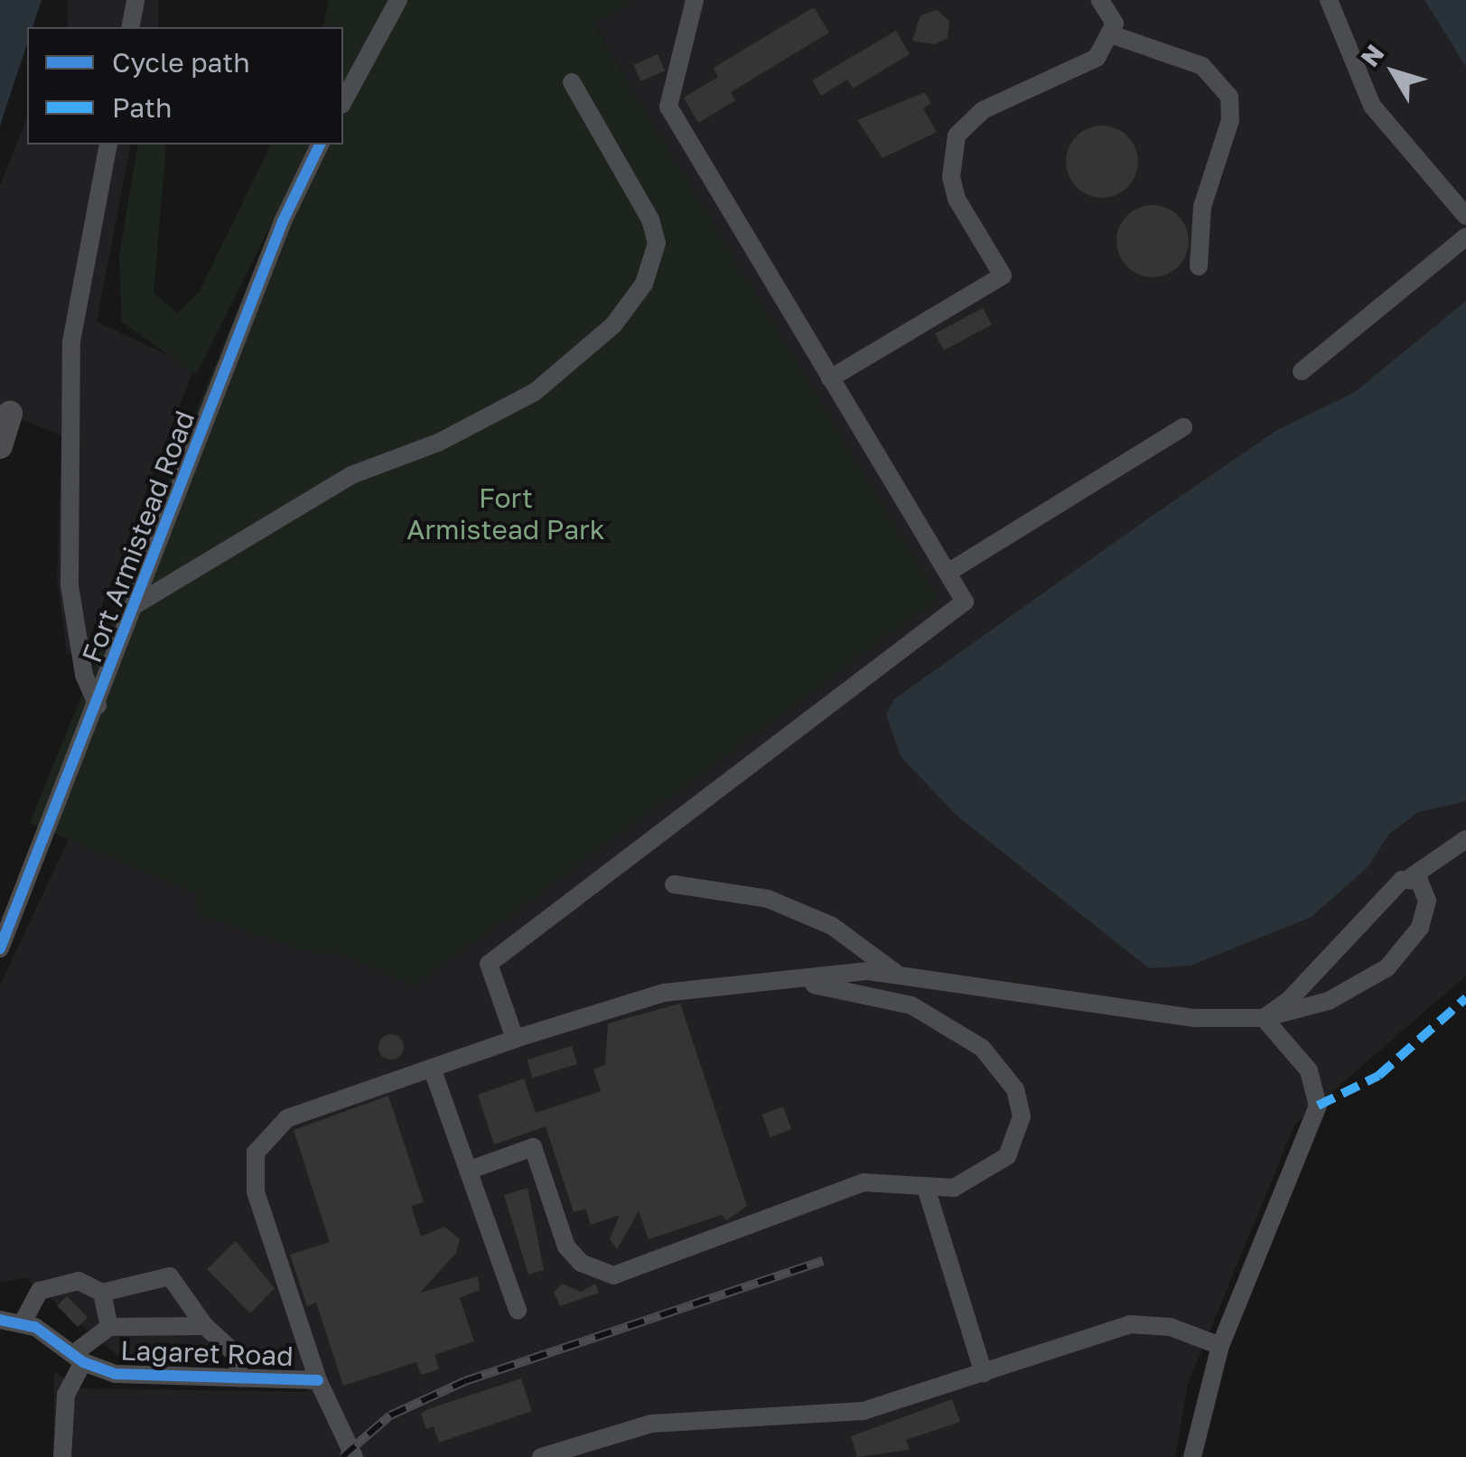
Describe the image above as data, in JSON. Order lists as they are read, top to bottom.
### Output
{
  "streets": {
    "street": ["Fort Armistead Road", "Lagaret Road"]
  },
  "parks": ["Fort Armistead Park"],
  "legend": ["Cycle path", "Path"],
  "north": "top left"
}
